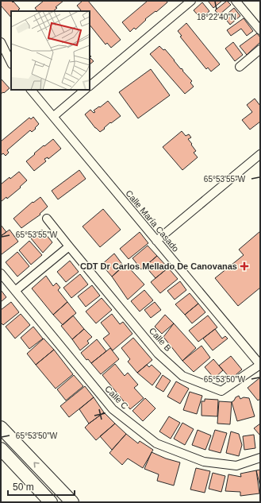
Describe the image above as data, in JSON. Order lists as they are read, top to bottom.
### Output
{
  "streets": {
    "street": ["Calle María Casado", "Calle B", "Calle C"]
  },
  "crossings": [
    ["Calle María Casado", "Calle B"]
  ],
  "places": {
    "health": ["CDT Dr Carlos Mellado De Canovanas"]
  },
  "scale_bar": "50 m",
  "coordinates": ["18°22'40\"N", "65°53'55\"W", "65°53'50\"W"]
}
